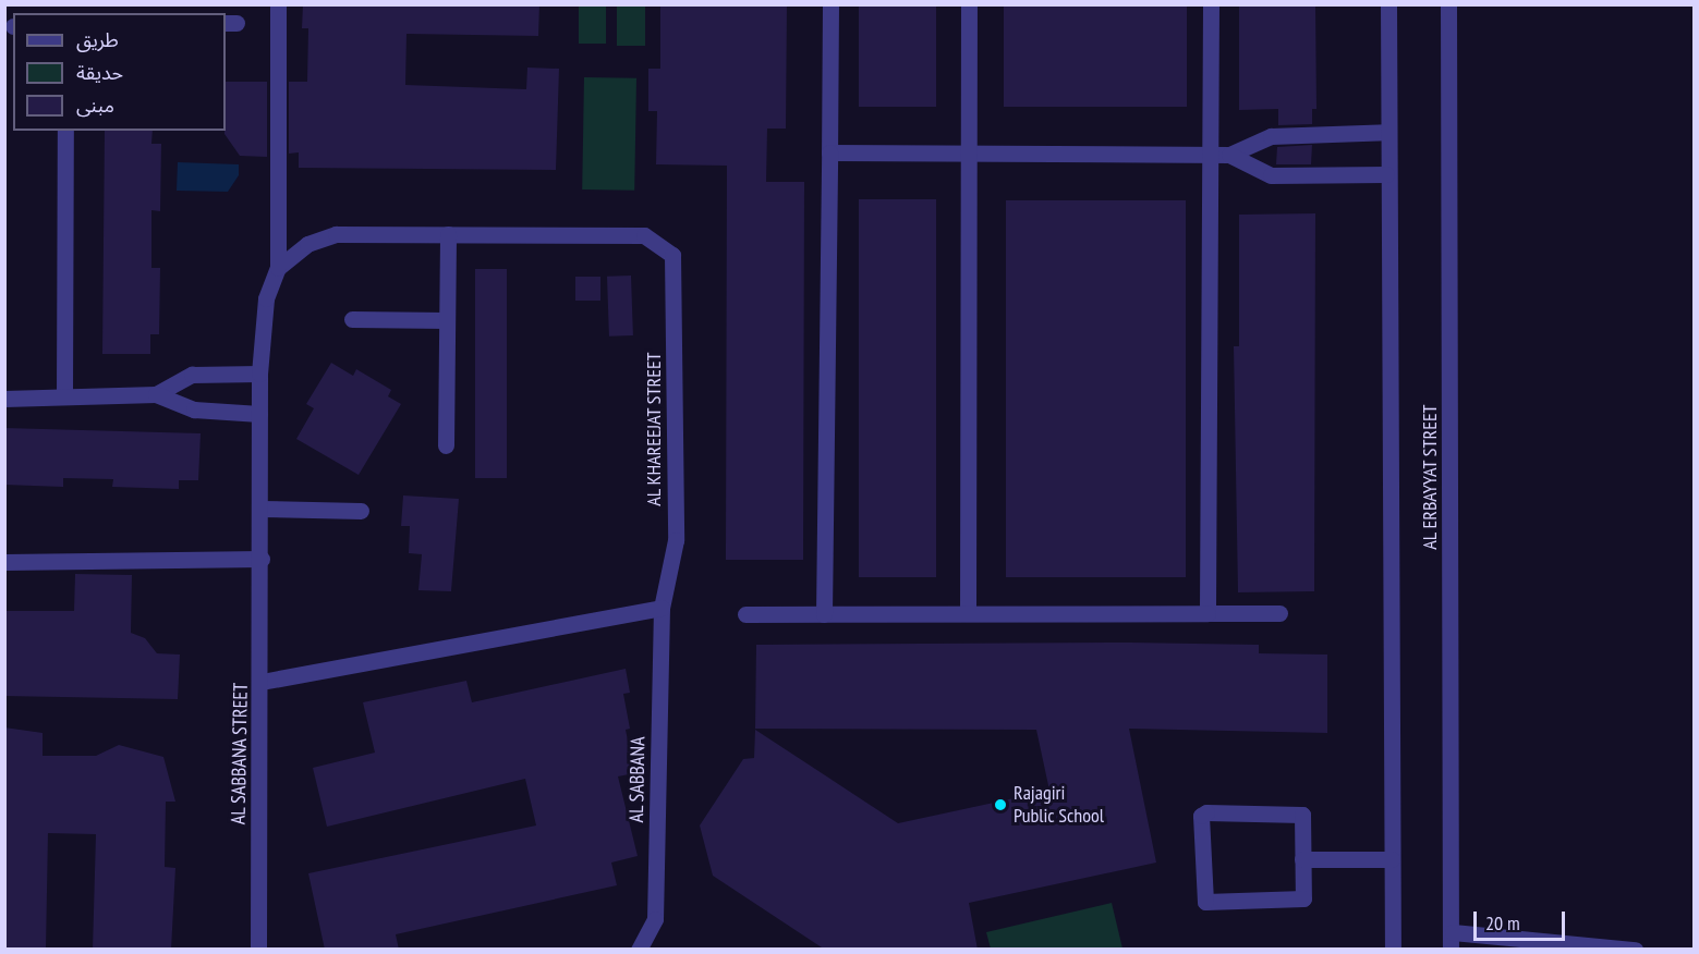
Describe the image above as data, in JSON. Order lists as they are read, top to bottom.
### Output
{
  "streets": {
    "street": [
      "AL KHAREEJAT STREET",
      "AL ERBAYYAT STREET",
      "AL SABBANA STREET",
      "AL SABBANA"
    ]
  },
  "crossings": [
    ["AL KHAREEJAT STREET", "AL SABBANA STREET"],
    ["AL KHAREEJAT STREET", "AL SABBANA"]
  ],
  "places": ["Rajagiri Public School"],
  "legend": ["طريق", "حديقة", "مبنى"],
  "scale_bar": "20 m"
}
